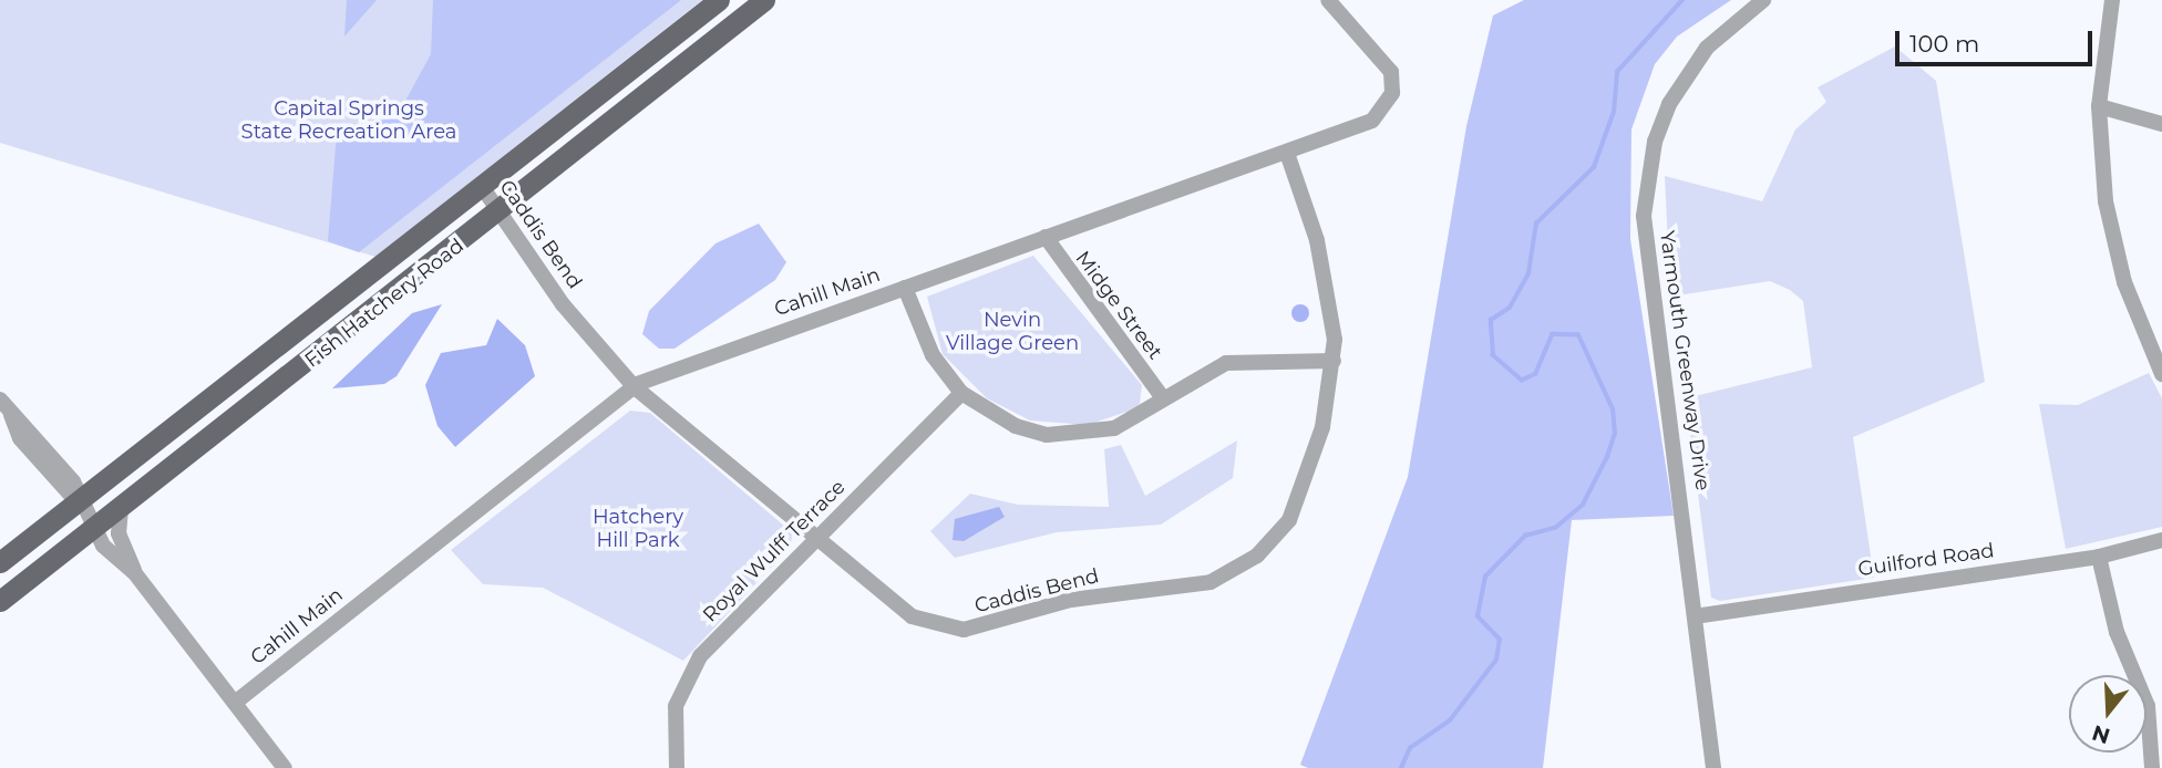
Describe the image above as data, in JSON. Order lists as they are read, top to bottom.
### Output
{
  "streets": {
    "main road": ["Fish Hatchery Road"],
    "street": [
      "Caddis Bend",
      "Cahill Main",
      "Midge Street",
      "Yarmouth Greenway Drive",
      "Royal Wulff Terrace",
      "Guilford Road"
    ]
  },
  "crossings": [
    ["Caddis Bend", "Cahill Main"],
    ["Caddis Bend", "Fish Hatchery Road"],
    ["Caddis Bend", "Royal Wulff Terrace"],
    ["Cahill Main", "Midge Street"],
    ["Yarmouth Greenway Drive", "Guilford Road"]
  ],
  "parks": ["Capital Springs State Recreation Area", "Nevin Village Green", "Hatchery Hill Park"],
  "scale_bar": "100 m",
  "north": "bottom"
}
